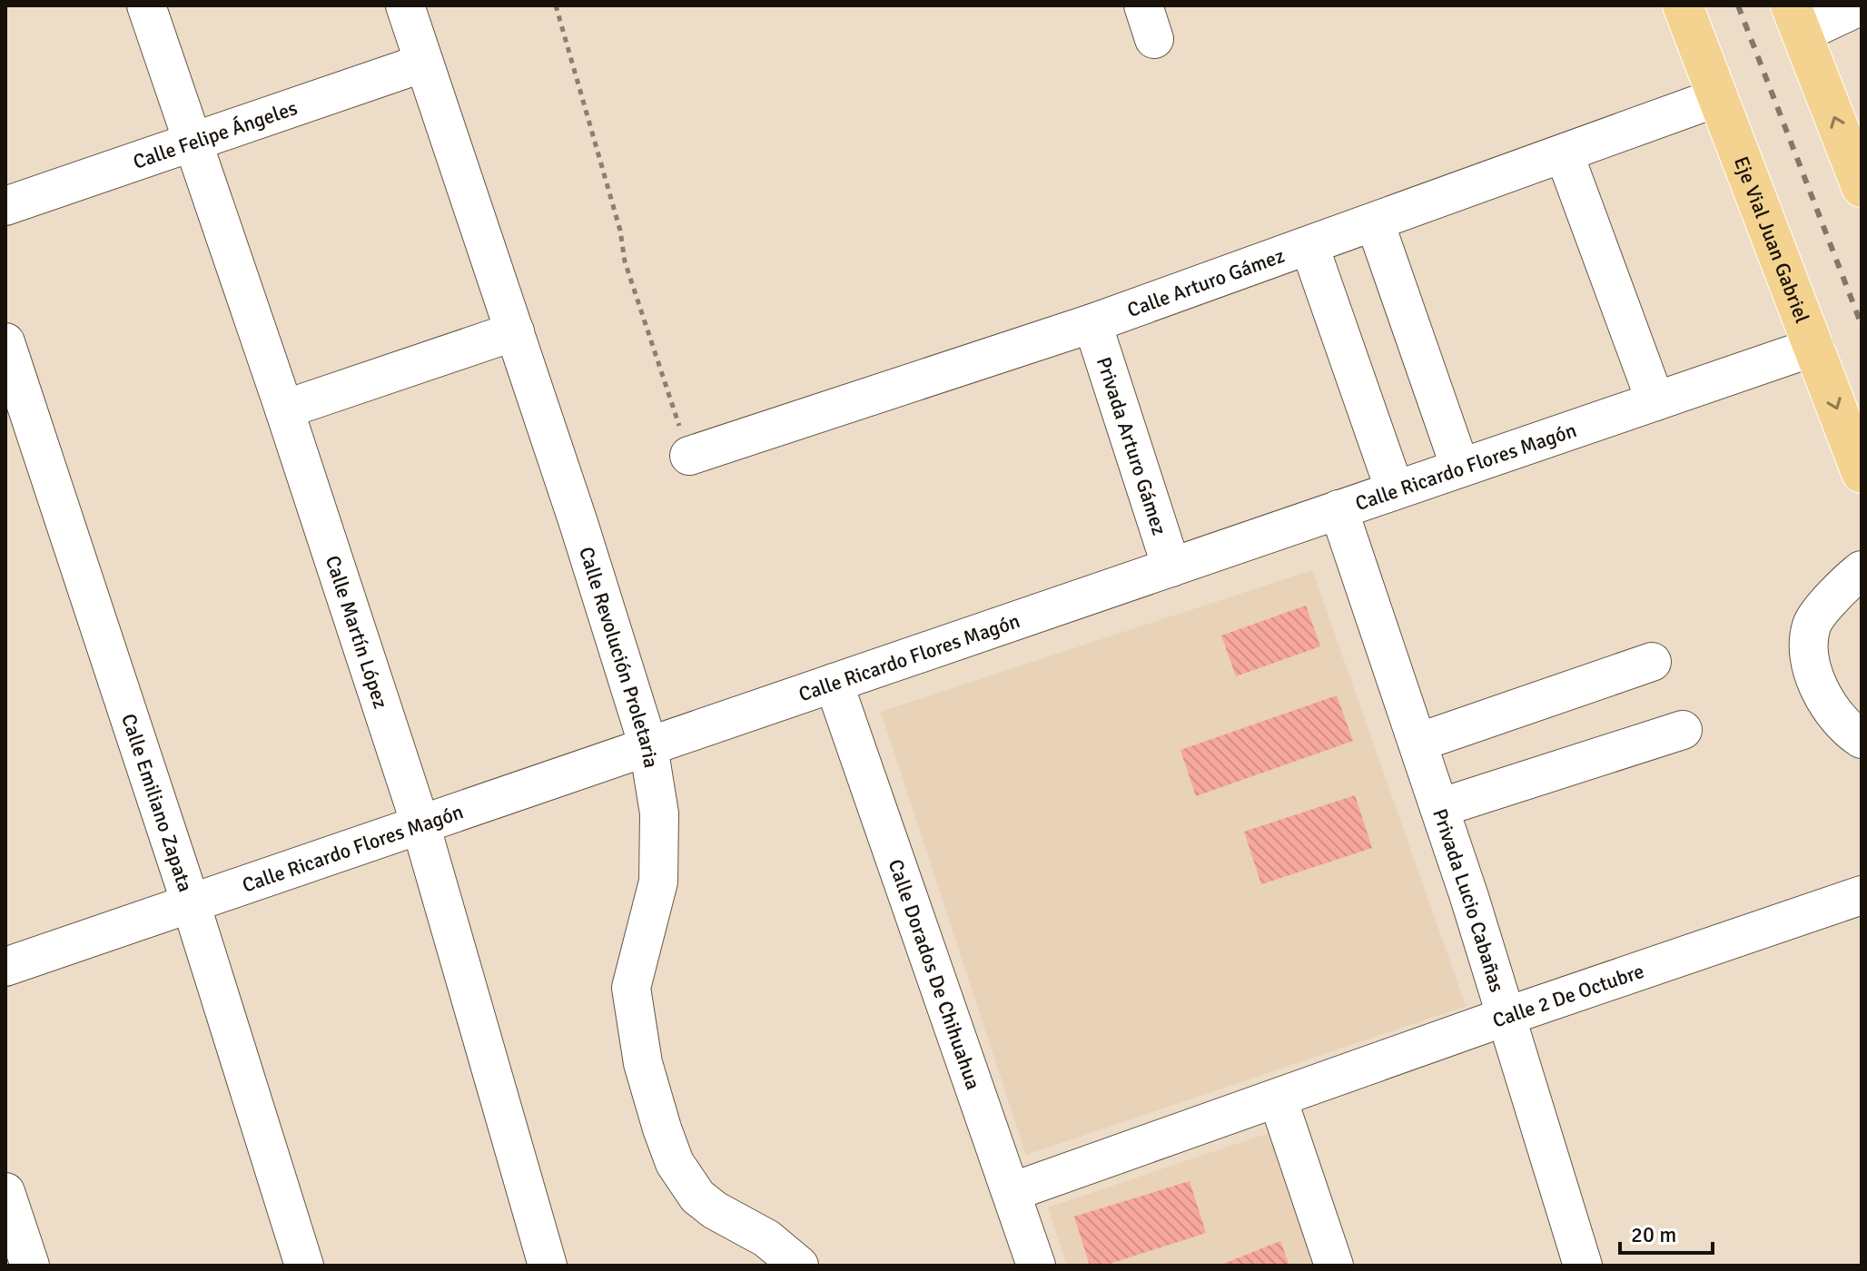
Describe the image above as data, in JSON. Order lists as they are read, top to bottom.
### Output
{
  "streets": {
    "main road": ["Eje Vial Juan Gabriel"],
    "street": [
      "Calle Felipe Ángeles",
      "Calle Arturo Gámez",
      "Privada Arturo Gámez",
      "Calle Ricardo Flores Magón",
      "Calle Martín López",
      "Calle Revolución Proletaria",
      "Calle Emiliano Zapata",
      "Privada Lucio Cabañas",
      "Calle Dorados De Chihuahua",
      "Calle 2 De Octubre"
    ]
  },
  "crossings": [
    ["Calle Felipe Ángeles", "Calle Martín López"],
    ["Calle Felipe Ángeles", "Calle Revolución Proletaria"],
    ["Eje Vial Juan Gabriel", "Calle Arturo Gámez"],
    ["Eje Vial Juan Gabriel", "Calle Ricardo Flores Magón"],
    ["Calle Arturo Gámez", "Privada Arturo Gámez"],
    ["Privada Arturo Gámez", "Calle Ricardo Flores Magón"],
    ["Calle Ricardo Flores Magón", "Calle Martín López"],
    ["Calle Ricardo Flores Magón", "Calle Revolución Proletaria"],
    ["Calle Ricardo Flores Magón", "Calle Emiliano Zapata"],
    ["Calle Ricardo Flores Magón", "Privada Lucio Cabañas"],
    ["Calle Ricardo Flores Magón", "Calle Dorados De Chihuahua"],
    ["Privada Lucio Cabañas", "Calle 2 De Octubre"],
    ["Calle Dorados De Chihuahua", "Calle 2 De Octubre"]
  ],
  "scale_bar": "20 m"
}
